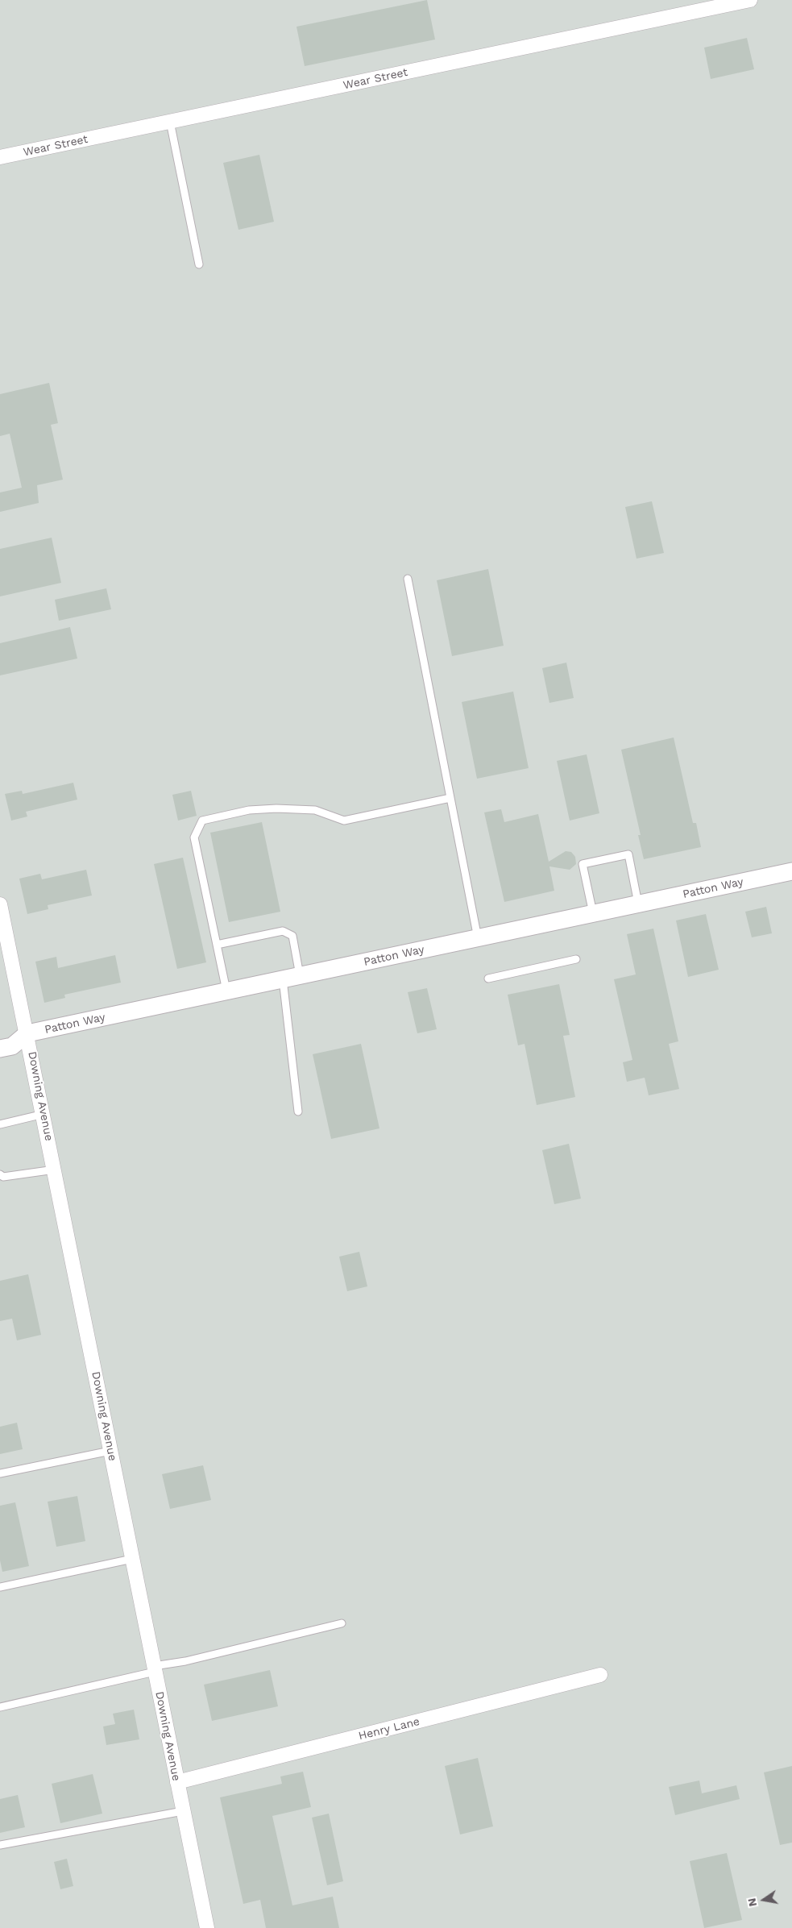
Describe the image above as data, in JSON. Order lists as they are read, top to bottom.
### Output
{
  "streets": {
    "street": [
      "Wear Street",
      "Patton Way",
      "Downing Avenue",
      "Henry Lane"
    ]
  },
  "crossings": [
    ["Patton Way", "Downing Avenue"],
    ["Downing Avenue", "Henry Lane"]
  ],
  "north": "left"
}
